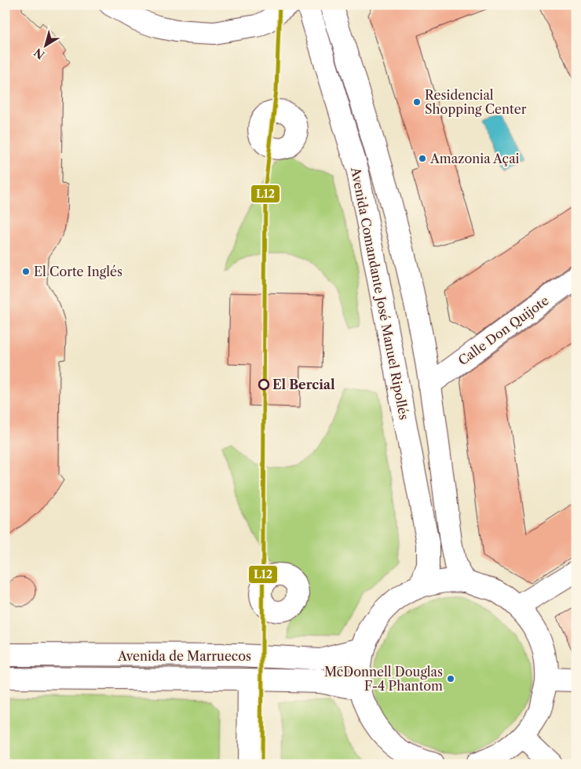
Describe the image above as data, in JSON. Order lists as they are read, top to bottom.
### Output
{
  "streets": {
    "street": ["Avenida Comandante José Manuel Ripollés", "Calle Don Quijote", "Avenida de Marruecos"]
  },
  "crossings": [
    ["Avenida Comandante José Manuel Ripollés", "Calle Don Quijote"]
  ],
  "places": [
    "Residencial Shopping Center",
    "Amazonia Açai",
    "El Corte Inglés",
    "El Bercial",
    "McDonnell Douglas F-4 Phantom"
  ],
  "lines": ["transit line L12"],
  "north": "bottom left"
}
